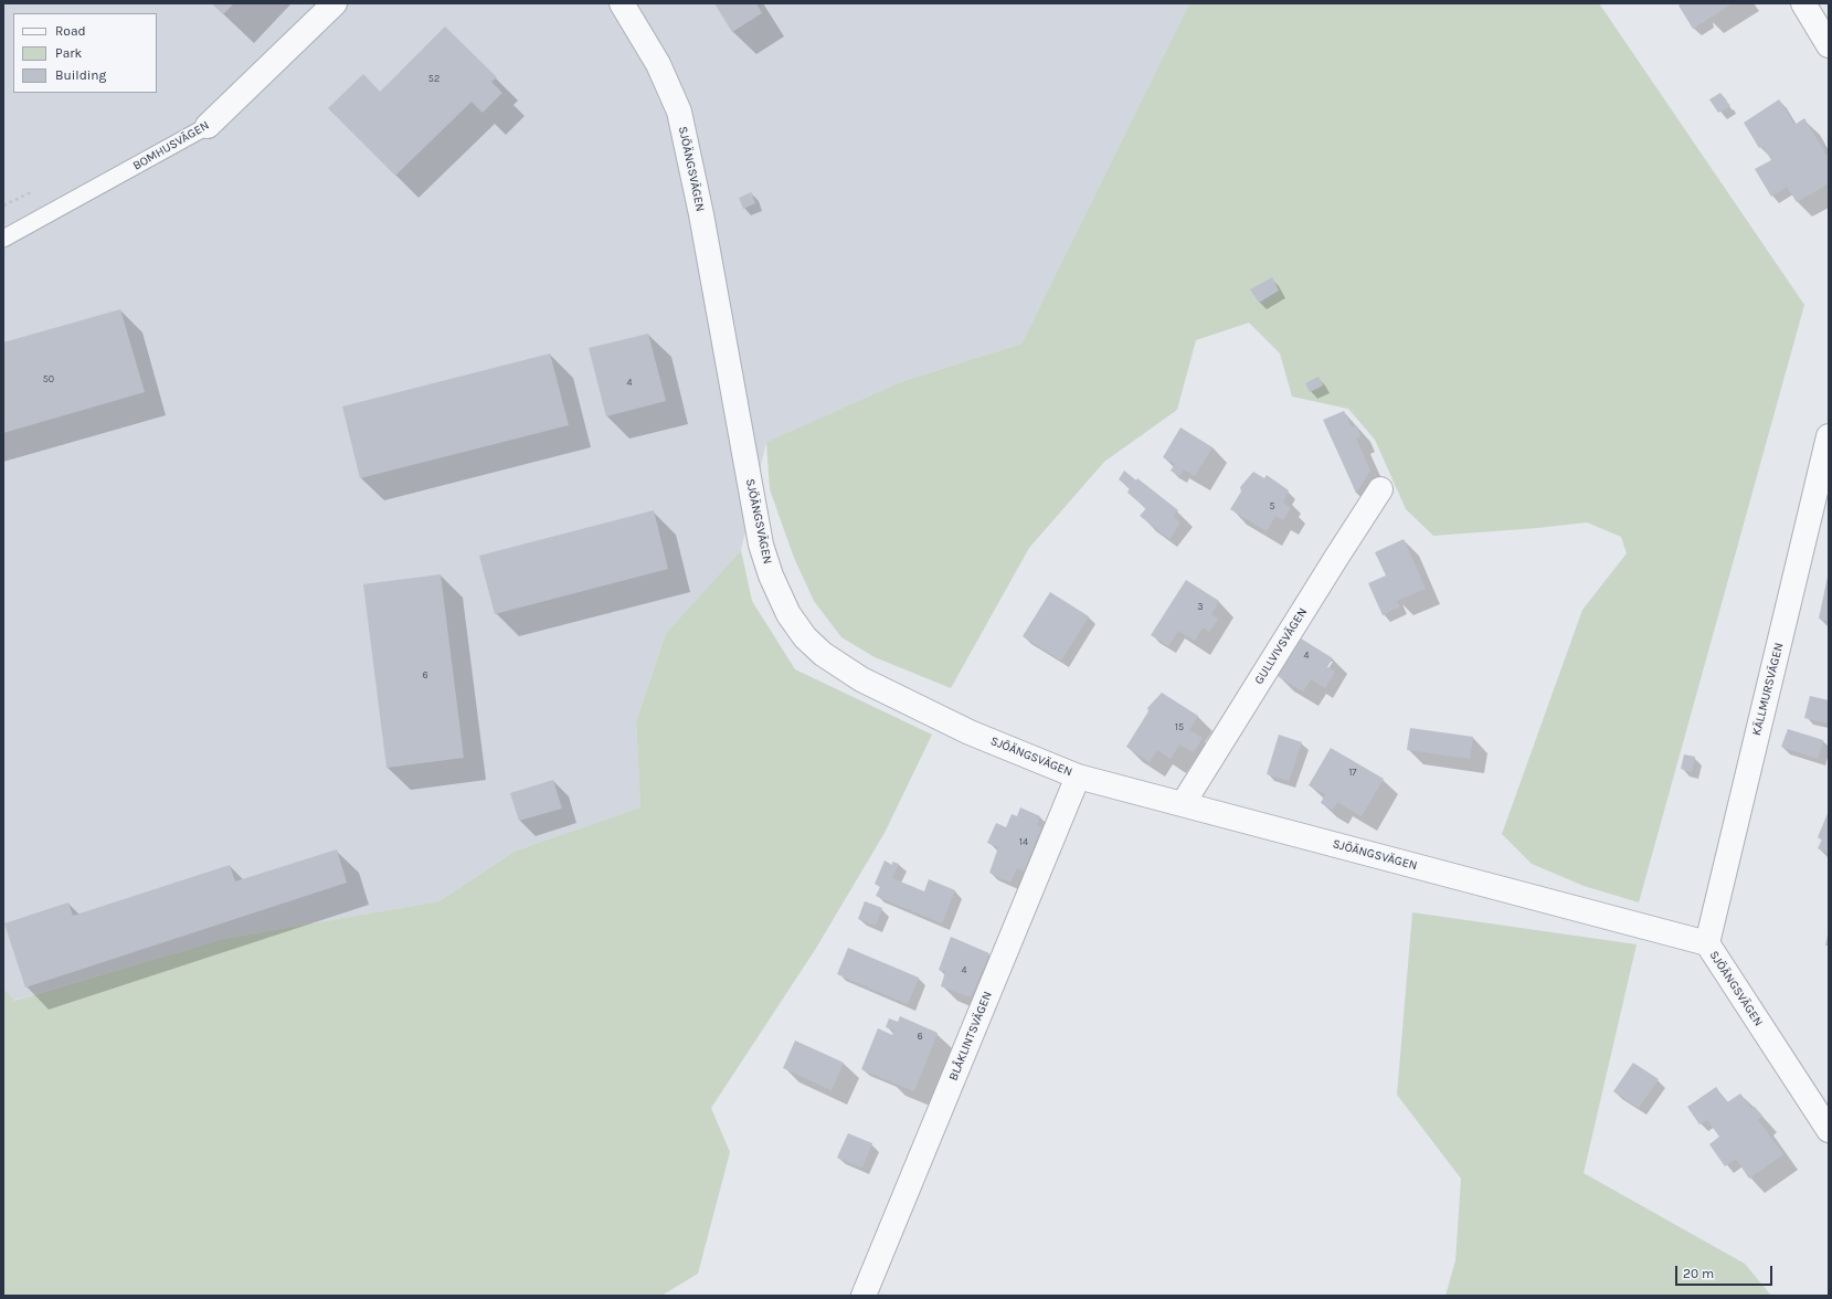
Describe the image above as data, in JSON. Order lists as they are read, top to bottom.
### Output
{
  "streets": {
    "street": [
      "BOMHUSVÄGEN",
      "SJÖÄNGSVÄGEN",
      "GULLVIVSVÄGEN",
      "KÄLLMURSVÄGEN",
      "BLÅKLINTSVÄGEN"
    ]
  },
  "crossings": [
    ["SJÖÄNGSVÄGEN", "GULLVIVSVÄGEN"],
    ["SJÖÄNGSVÄGEN", "KÄLLMURSVÄGEN"],
    ["SJÖÄNGSVÄGEN", "BLÅKLINTSVÄGEN"]
  ],
  "house_numbers": [
    "52",
    "50",
    "4",
    "5",
    "3",
    "4",
    "6",
    "15",
    "17",
    "14",
    "4",
    "6"
  ],
  "legend": ["Road", "Park", "Building"],
  "scale_bar": "20 m"
}
